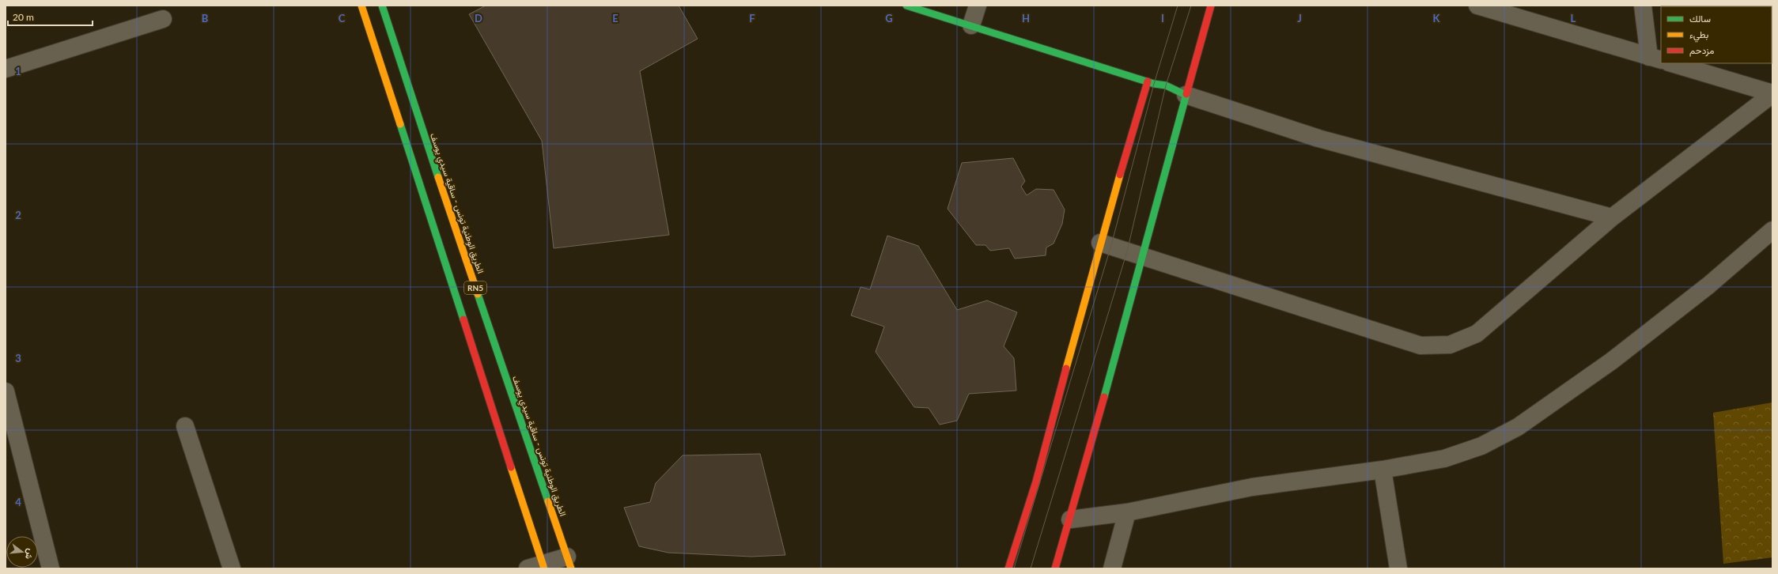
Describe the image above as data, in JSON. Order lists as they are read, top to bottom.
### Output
{
  "streets": {
    "main road": ["الطريق الوطنية تونس - ساقية سيدي يوسف", "RN5"]
  },
  "legend": ["سالك", "بطيء", "مزدحم"],
  "scale_bar": "20 m",
  "north": "right",
  "grid": {
    "columns": [
      "B",
      "C",
      "D",
      "E",
      "F",
      "G",
      "H",
      "I",
      "J",
      "K",
      "L"
    ],
    "rows": [
      "1",
      "2",
      "3",
      "4"
    ]
  }
}
